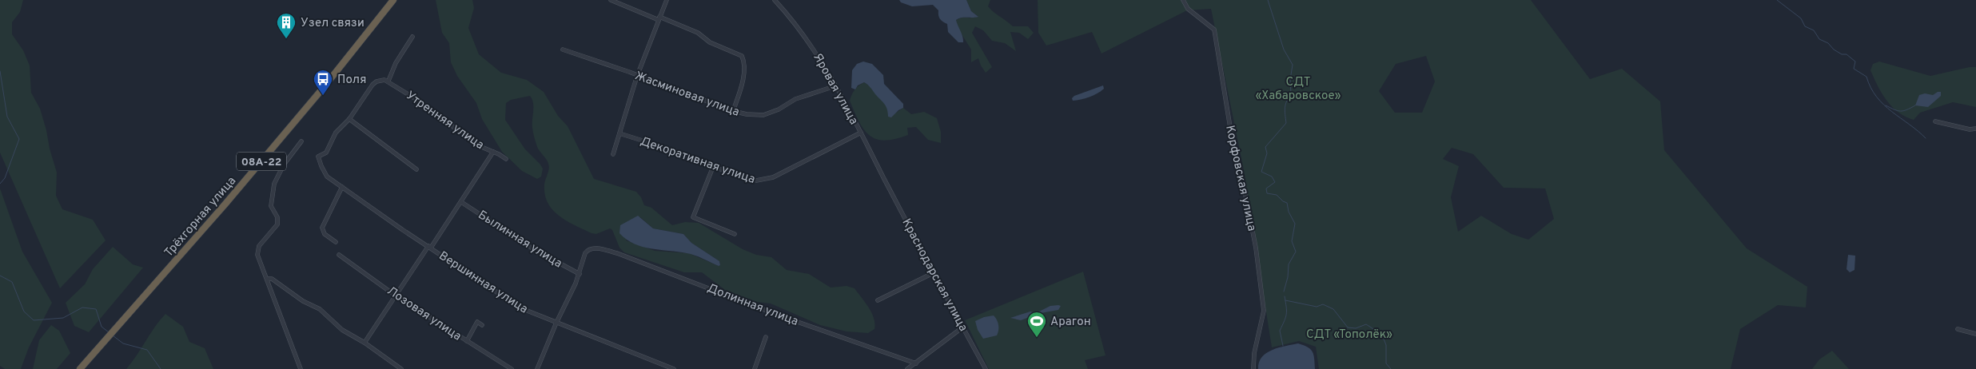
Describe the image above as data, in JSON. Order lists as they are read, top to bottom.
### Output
{
  "streets": {
    "highway": ["08А-22", "Трёхгорная улица"],
    "street": [
      "Яровая улица",
      "Жасминовая улица",
      "Утренняя улица",
      "Декоративная улица",
      "Корфовская улица",
      "Былинная улица",
      "Краснодарская улица",
      "Вершинная улица",
      "Долинная улица",
      "Лозовая улица"
    ]
  },
  "crossings": [
    ["Яровая улица", "Жасминовая улица"],
    ["Яровая улица", "Декоративная улица"],
    ["Яровая улица", "Краснодарская улица"],
    ["Былинная улица", "Долинная улица"]
  ],
  "parks": ["СДТ «Хабаровское»", "СДТ «Тополёк»"],
  "places": {
    "building": ["Узел связи"],
    "bus stop": ["Поля"],
    "sports": ["Арагон"]
  }
}
